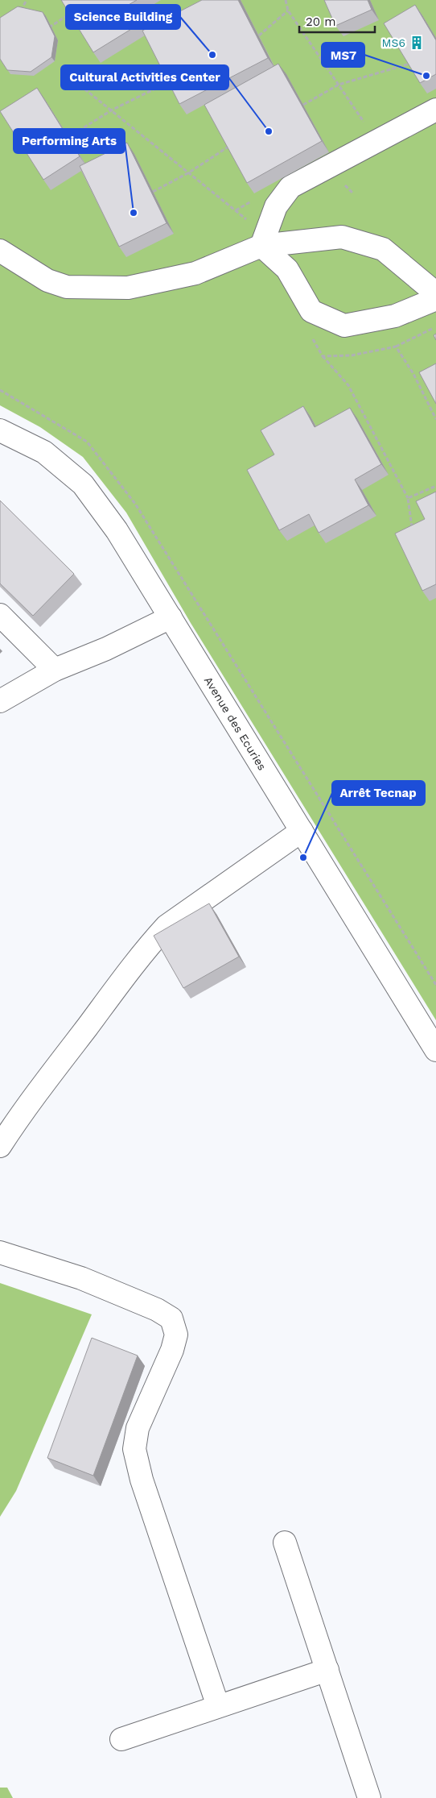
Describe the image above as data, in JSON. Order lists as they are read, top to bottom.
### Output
{
  "streets": {
    "street": ["Avenue des Ecuries"]
  },
  "places": {
    "building": ["MS6"],
    "other": [
      "Science Building",
      "MS7",
      "Cultural Activities Center",
      "Performing Arts",
      "Arrêt Tecnap"
    ]
  },
  "scale_bar": "20 m"
}
